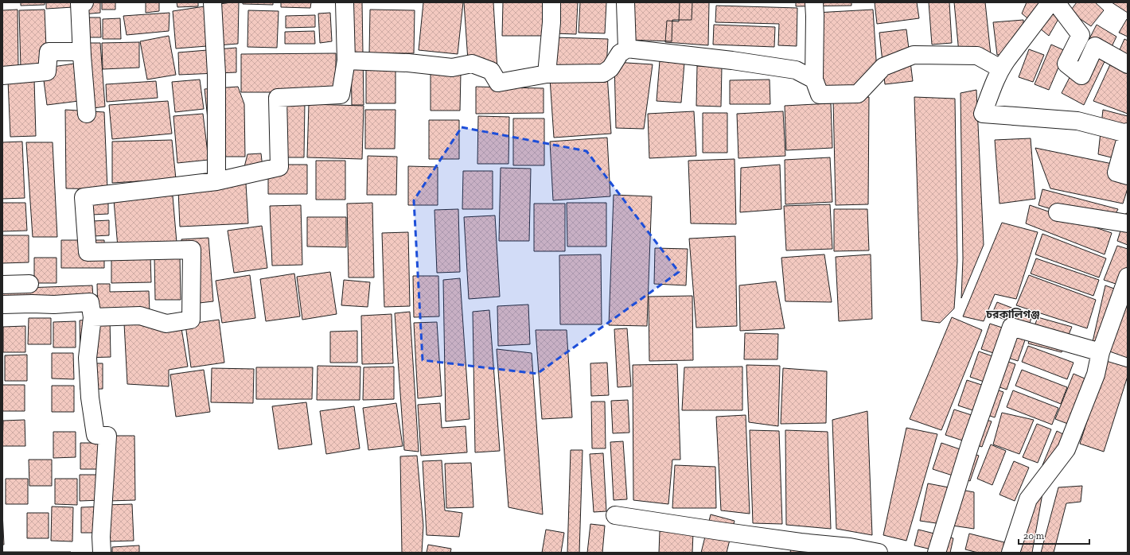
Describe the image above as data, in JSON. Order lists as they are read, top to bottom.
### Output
{
  "districts": ["চরকালিগঞ্জ"],
  "scale_bar": "20 m"
}
